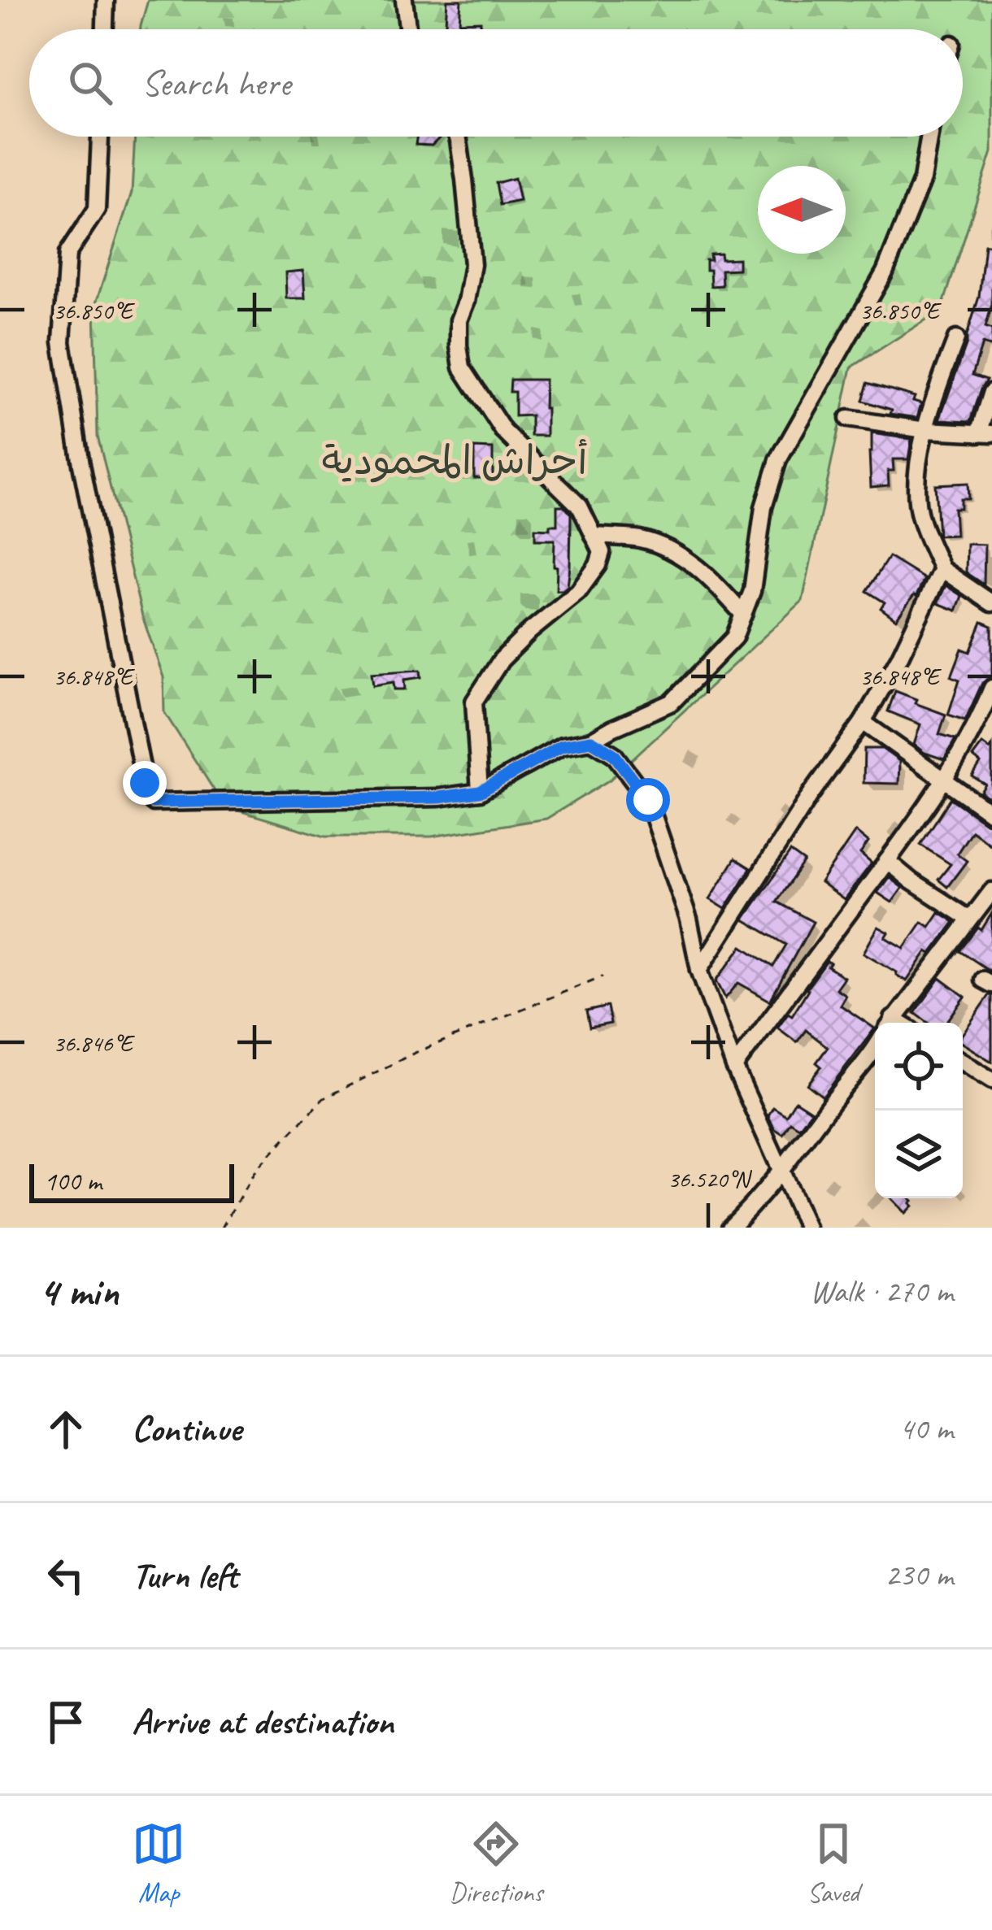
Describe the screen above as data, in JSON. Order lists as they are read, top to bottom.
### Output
{
  "parks": ["أحراش المحمودية"],
  "scale_bar": "100 m",
  "north": "left",
  "page": {
    "search": "Search here",
    "scale": "100 m",
    "heading": ["4 min", "Walk · 270 m"],
    "list": [
      ["Continue", "40 m"],
      ["Turn left", "230 m"],
      "Arrive at destination"
    ],
    "nav": ["Map", "Directions", "Saved"]
  },
  "coordinates": [
    "36.850°E",
    "36.848°E",
    "36.846°E",
    "36.520°N"
  ]
}
